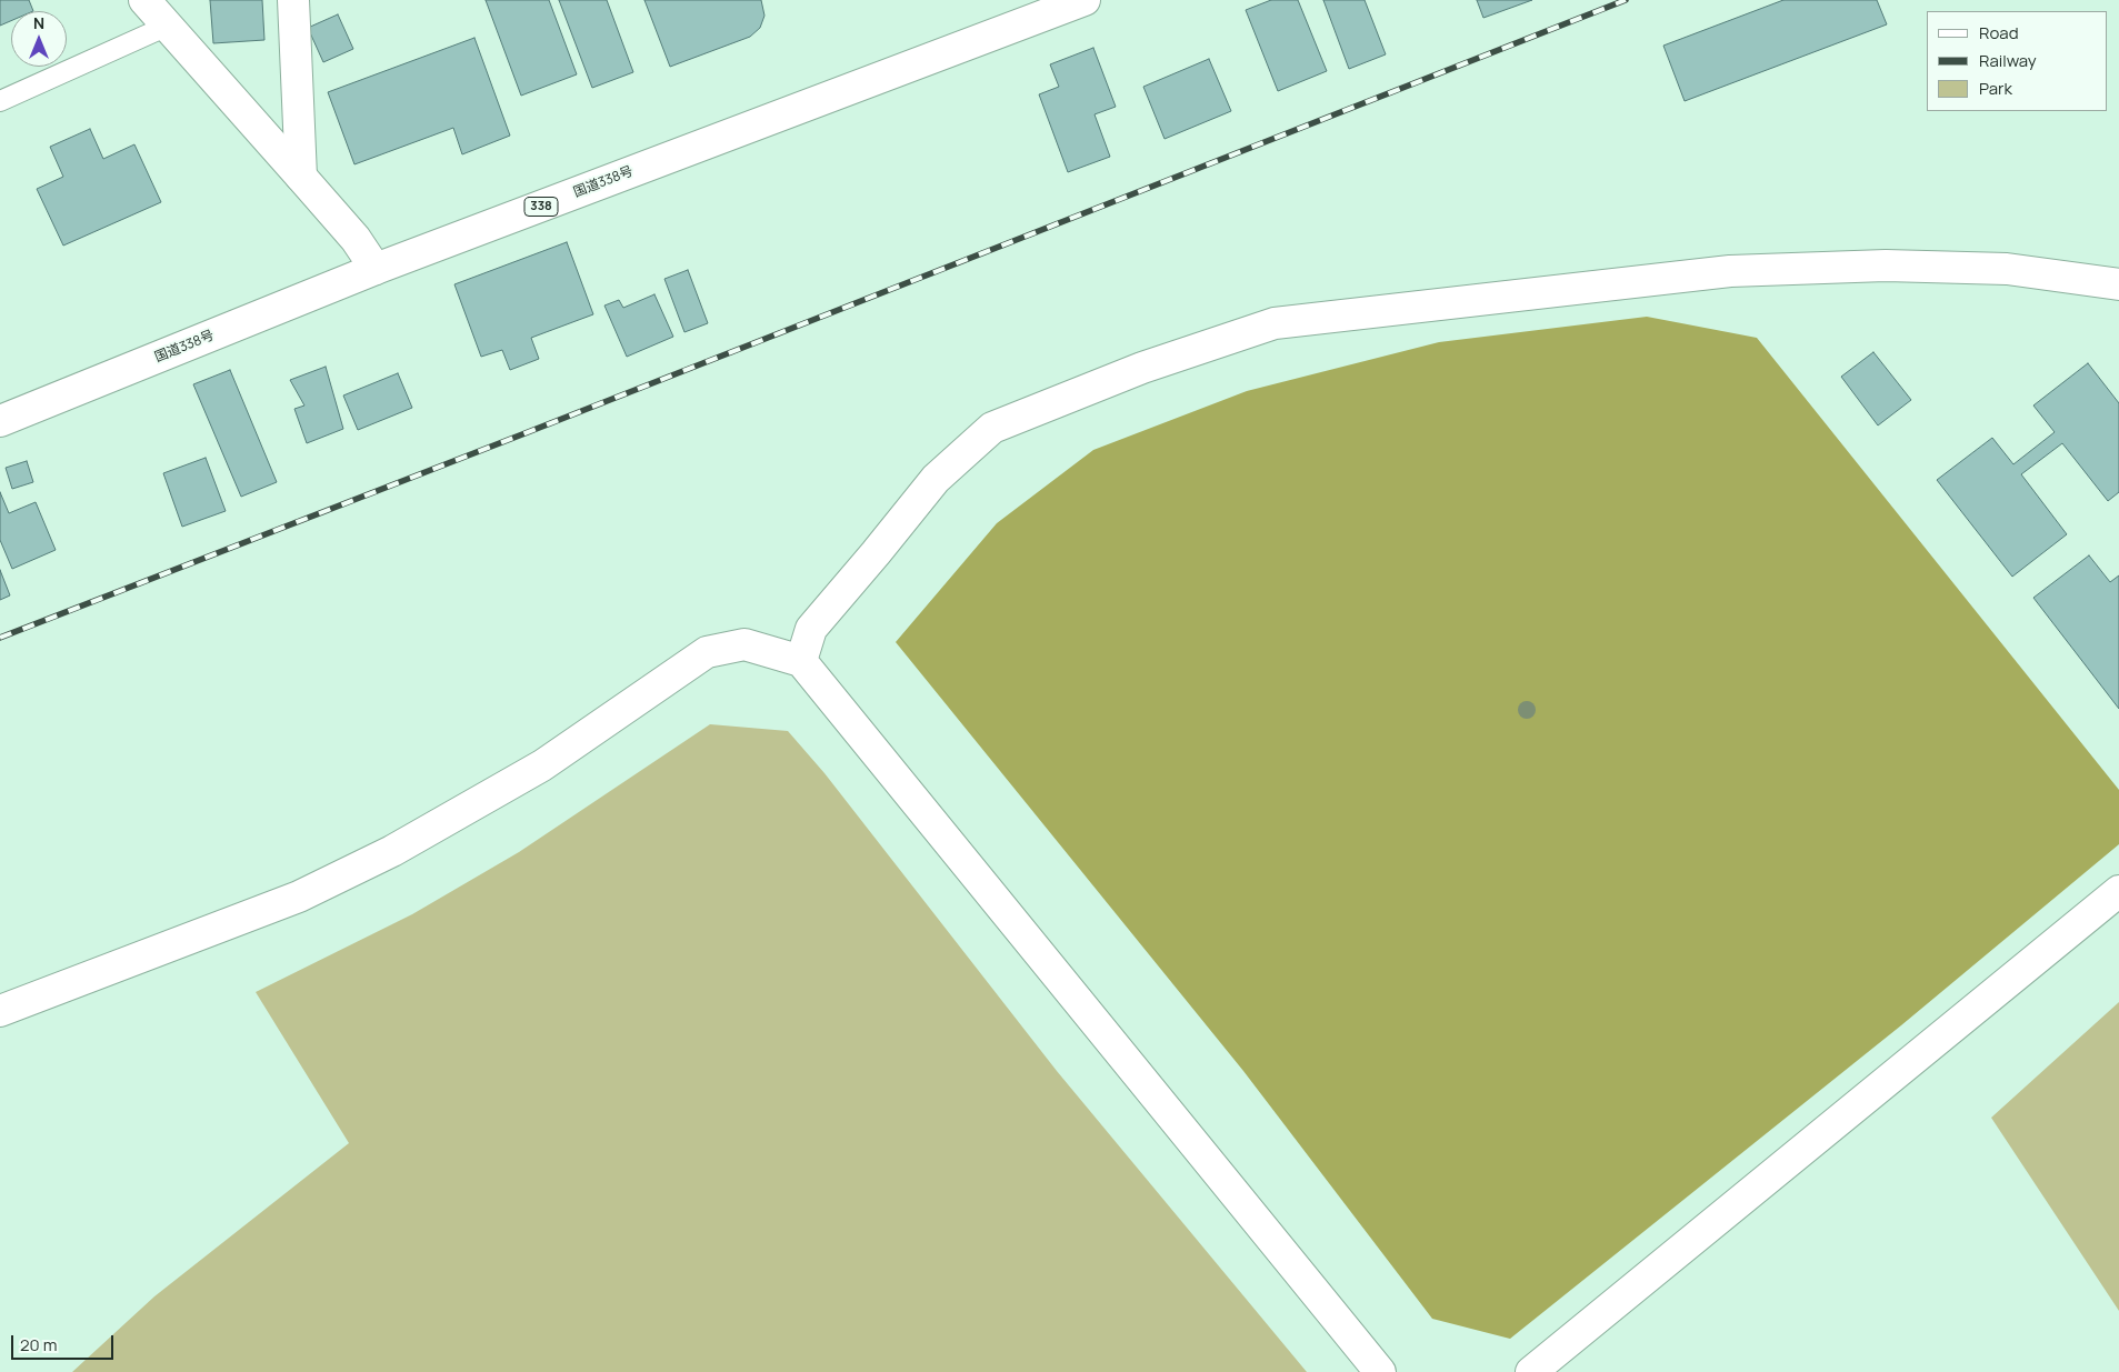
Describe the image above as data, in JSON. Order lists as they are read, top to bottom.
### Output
{
  "streets": {
    "main road": ["国道338号", "338"]
  },
  "legend": ["Road", "Railway", "Park"],
  "scale_bar": "20 m",
  "north": "top"
}
